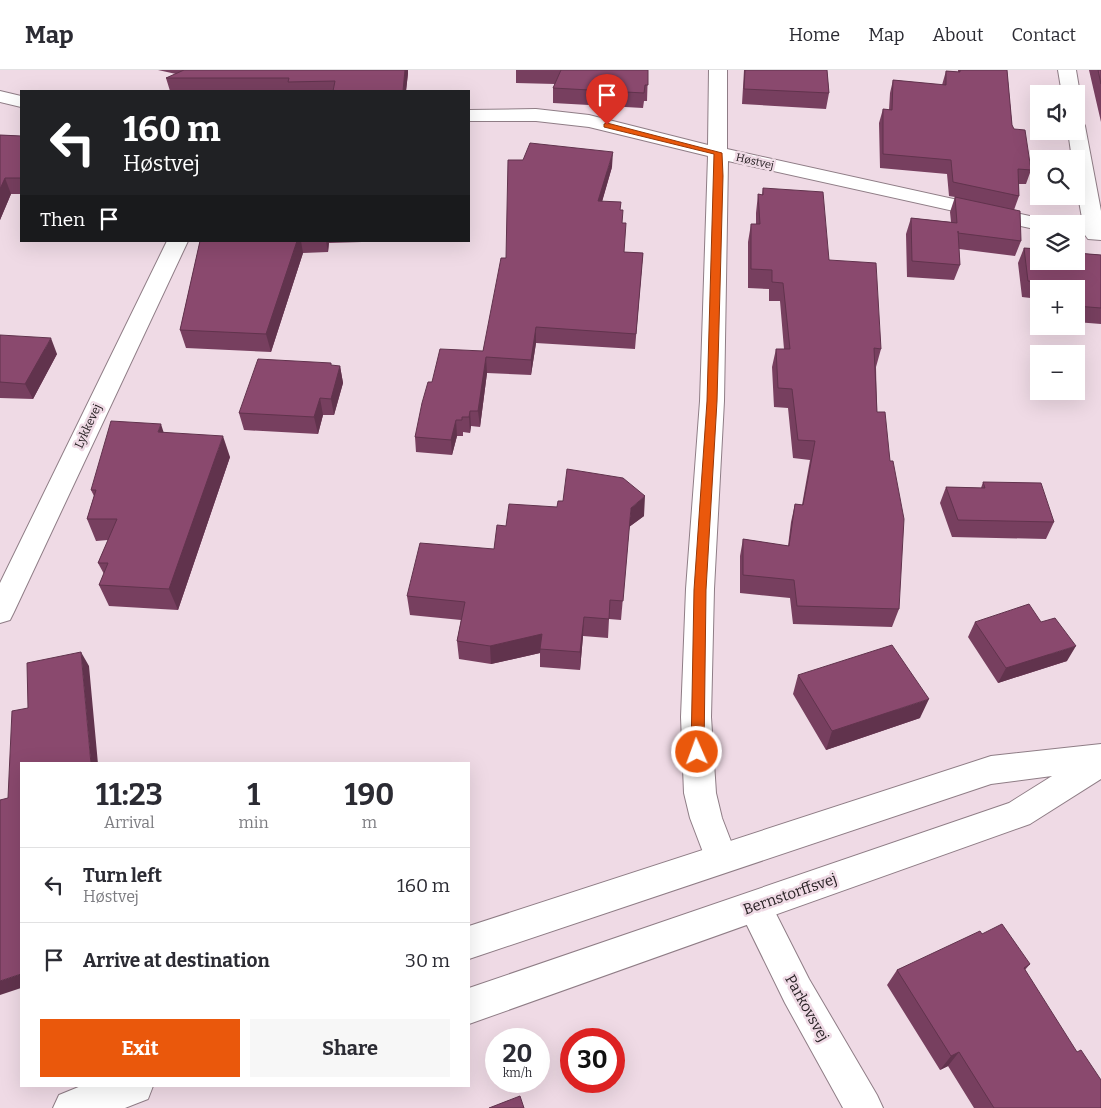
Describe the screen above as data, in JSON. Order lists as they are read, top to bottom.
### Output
{
  "streets": {
    "street": [
      "Høstvej",
      "Lykkevej",
      "Bernstorffsvej",
      "Parkovsvej"
    ]
  },
  "crossings": [
    ["Bernstorffsvej", "Parkovsvej"]
  ],
  "page": {
    "header": "Map",
    "nav": [
      "Home",
      "Map",
      "About",
      "Contact"
    ],
    "map_buttons": ["+", "−"],
    "turn": ["160 m", "Høstvej"],
    "then": "Then",
    "eta": [
      "11:23",
      "Arrival",
      "1",
      "min",
      "190",
      "m"
    ],
    "list": [
      {
        "name": "Turn left",
        "note": "Høstvej",
        "value": "160 m"
      },
      {
        "name": "Arrive at destination",
        "value": "30 m"
      }
    ],
    "buttons": ["Exit", "Share"],
    "speed": "20 km/h",
    "limit": "30"
  }
}
